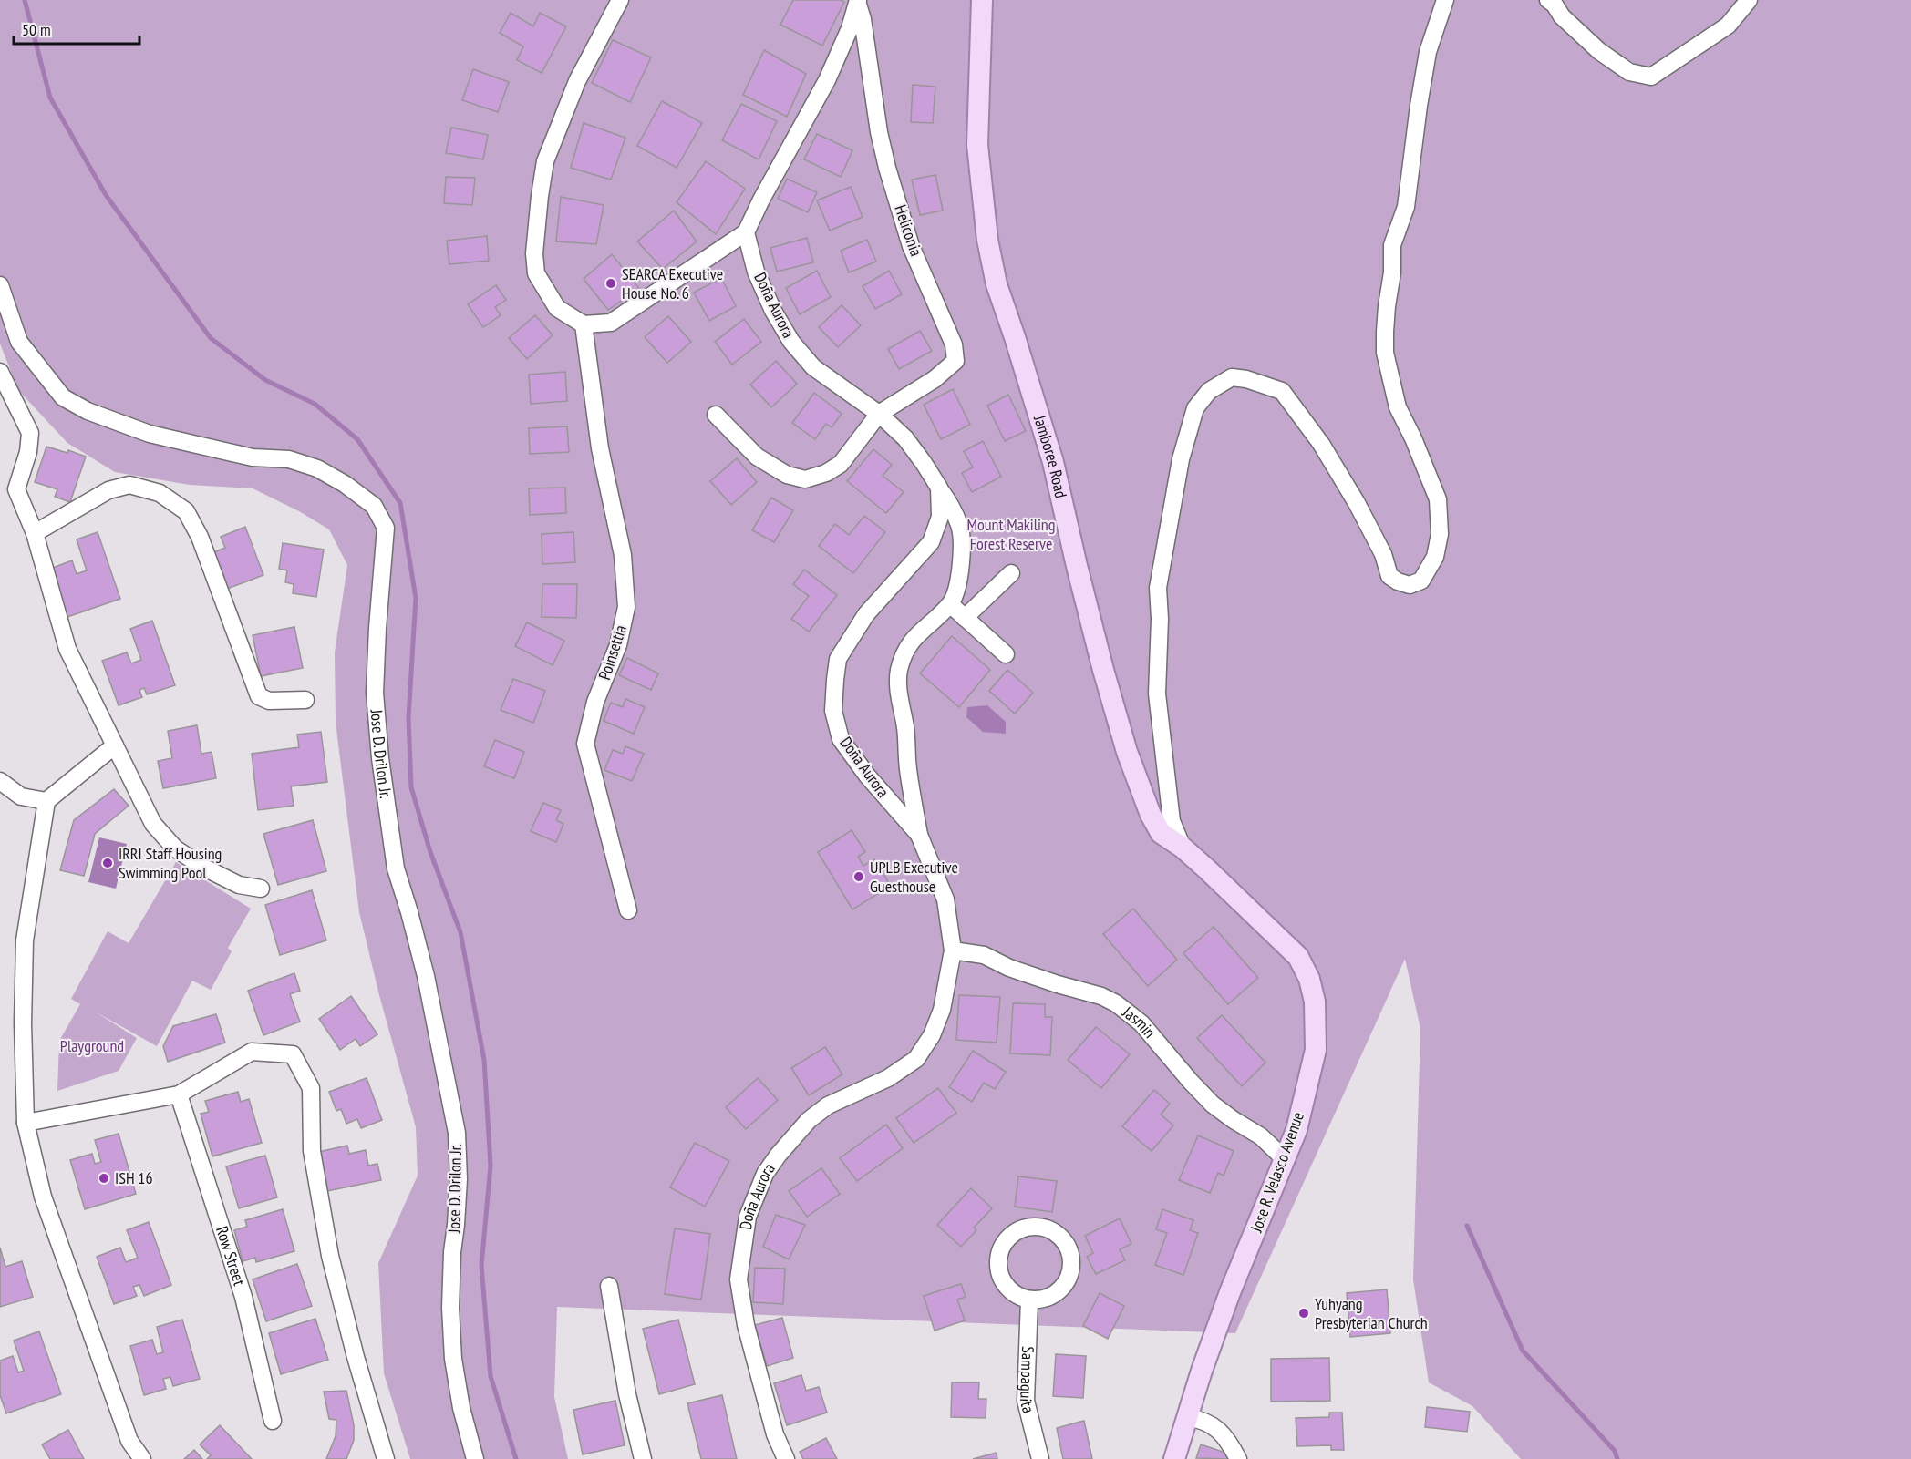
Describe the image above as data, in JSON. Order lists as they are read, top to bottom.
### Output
{
  "streets": {
    "main road": ["Jamboree Road", "Jose R. Velasco Avenue"],
    "street": [
      "Heliconia",
      "Doña Aurora",
      "Poinsettia",
      "Jose D. Drilon Jr.",
      "Jasmin",
      "Row Street",
      "Sampaguita"
    ]
  },
  "crossings": [
    ["Heliconia", "Doña Aurora"],
    ["Doña Aurora", "Jasmin"],
    ["Jamboree Road", "Jose R. Velasco Avenue"],
    ["Jasmin", "Jose R. Velasco Avenue"]
  ],
  "parks": ["Mount Makiling Forest Reserve", "Playground"],
  "places": [
    "SEARCA Executive House No. 6",
    "IRRI Staff Housing Swimming Pool",
    "UPLB Executive Guesthouse",
    "ISH 16",
    "Yuhyang Presbyterian Church"
  ],
  "scale_bar": "50 m"
}
